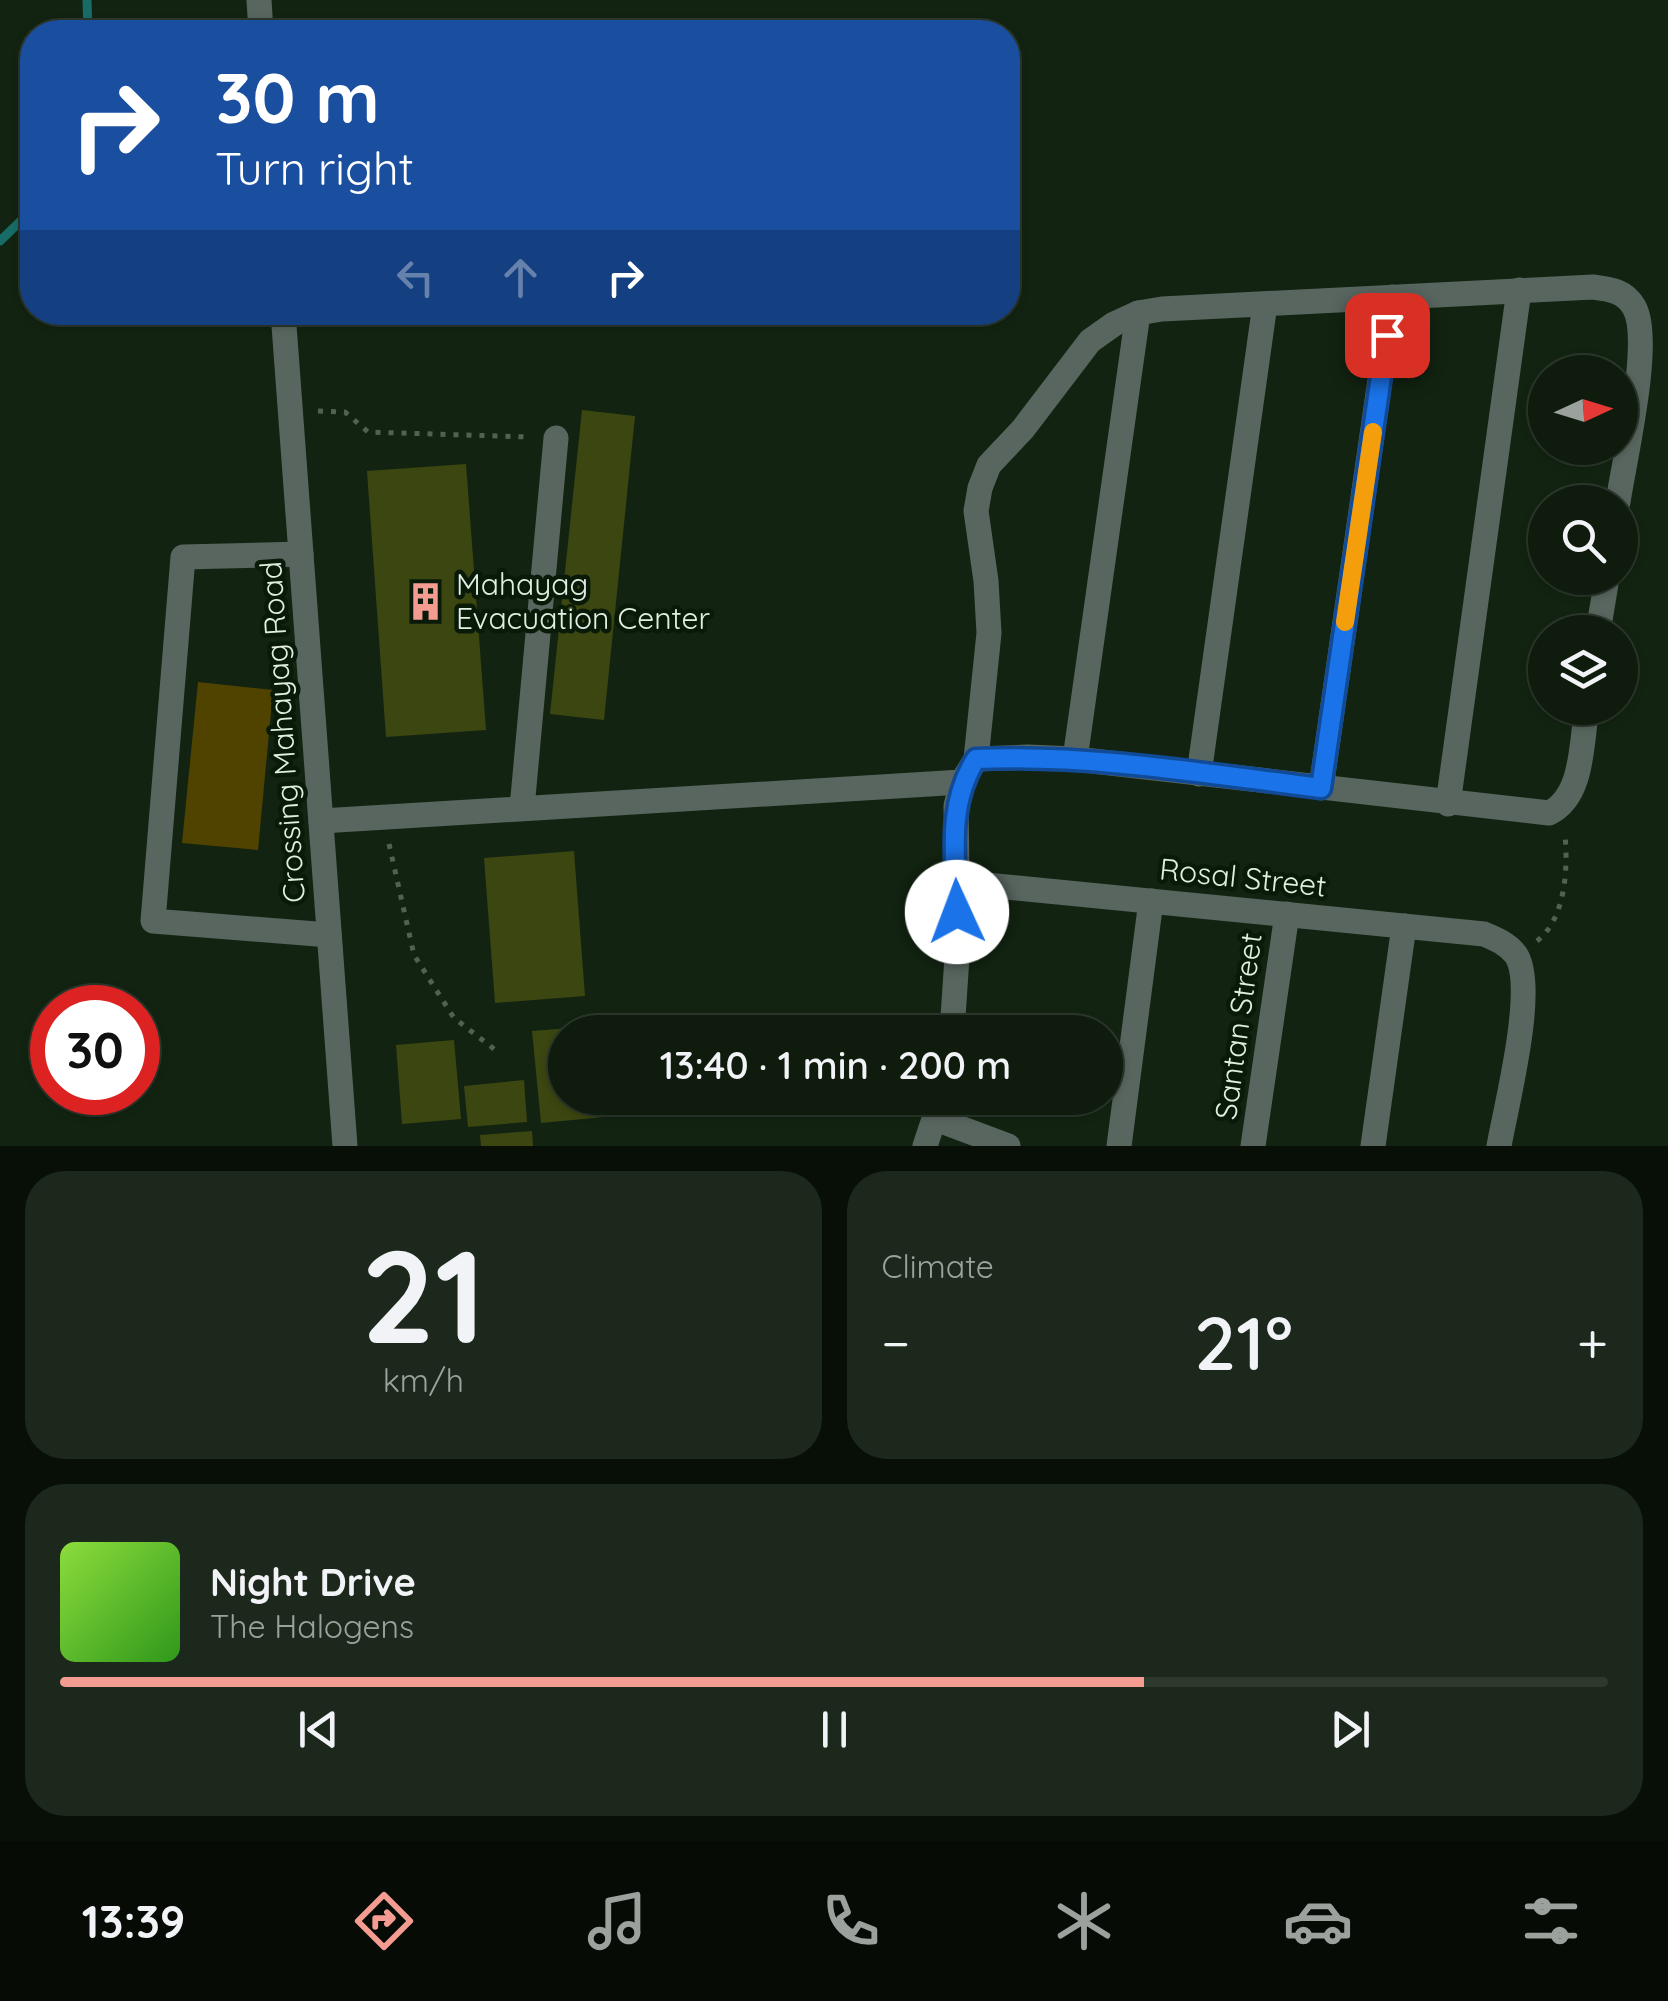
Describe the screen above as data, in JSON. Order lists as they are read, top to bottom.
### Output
{
  "streets": {
    "street": ["Crossing Mahayag Road", "Rosal Street", "Santan Street"]
  },
  "crossings": [
    ["Rosal Street", "Santan Street"]
  ],
  "places": {
    "building": ["Mahayag Evacuation Center"]
  },
  "north": "right",
  "page": {
    "turn": ["30 m", "Turn right"],
    "limit": "30",
    "trip": "13:40 · 1 min · 200 m",
    "tile": [
      ["21", "km/h"],
      "Climate"
    ],
    "heat": ["−", "21°", "+"],
    "song": ["Night Drive", "The Halogens"],
    "tabs": "13:39"
  }
}
